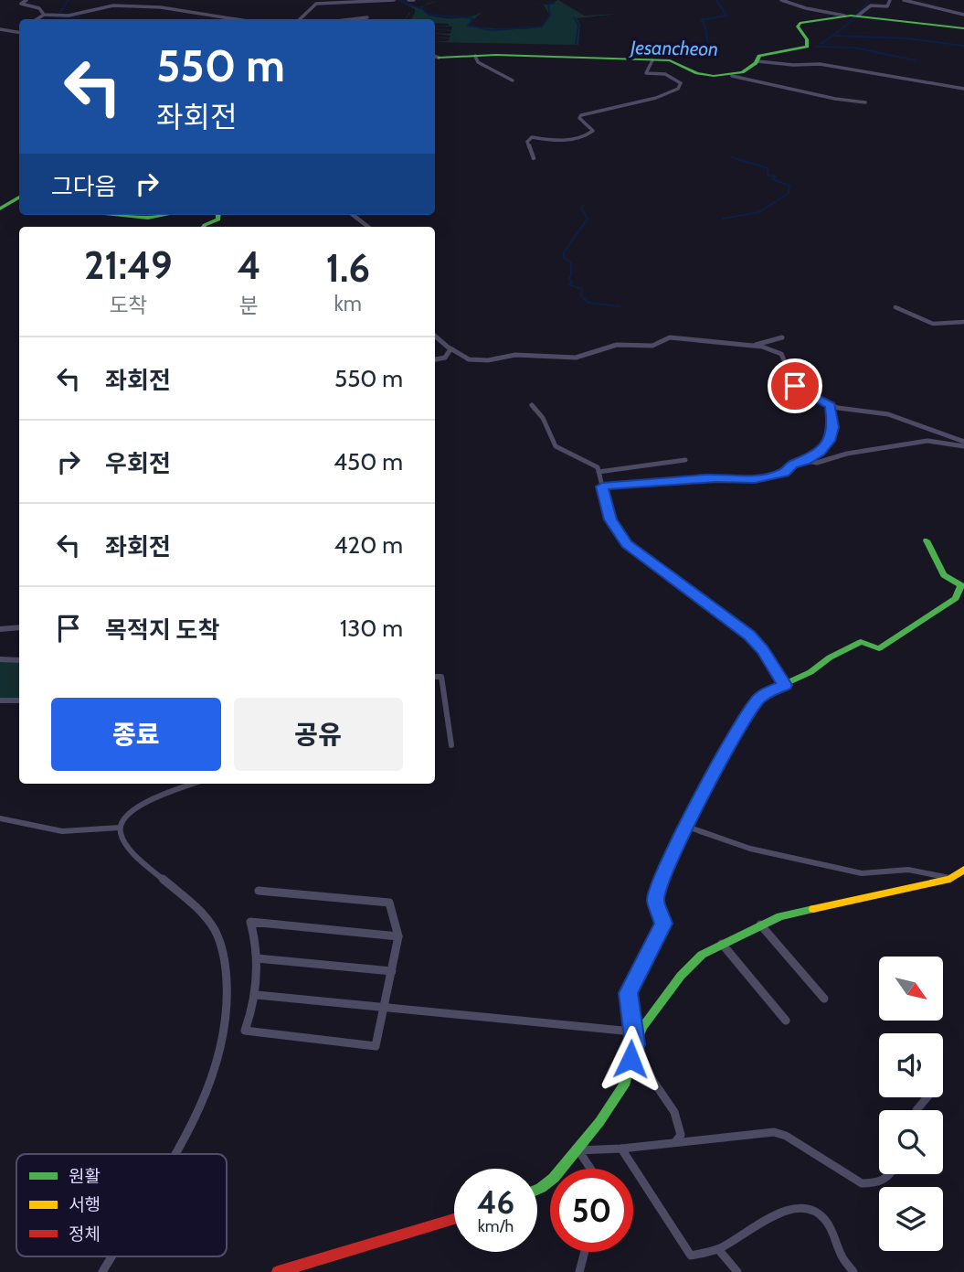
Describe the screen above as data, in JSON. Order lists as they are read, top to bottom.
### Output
{
  "water": ["Jesancheon"],
  "legend": ["원활", "서행", "정체"],
  "north": "bottom right",
  "page": {
    "turn": ["550 m", "좌회전"],
    "then": "그다음",
    "eta": [
      "21:49",
      "도착",
      "4",
      "분",
      "1.6",
      "km"
    ],
    "list": [
      {
        "name": "좌회전",
        "value": "550 m"
      },
      {
        "name": "우회전",
        "value": "450 m"
      },
      {
        "name": "좌회전",
        "value": "420 m"
      },
      {
        "name": "목적지 도착",
        "value": "130 m"
      }
    ],
    "buttons": ["종료", "공유"],
    "speed": "46 km/h",
    "limit": "50"
  }
}
